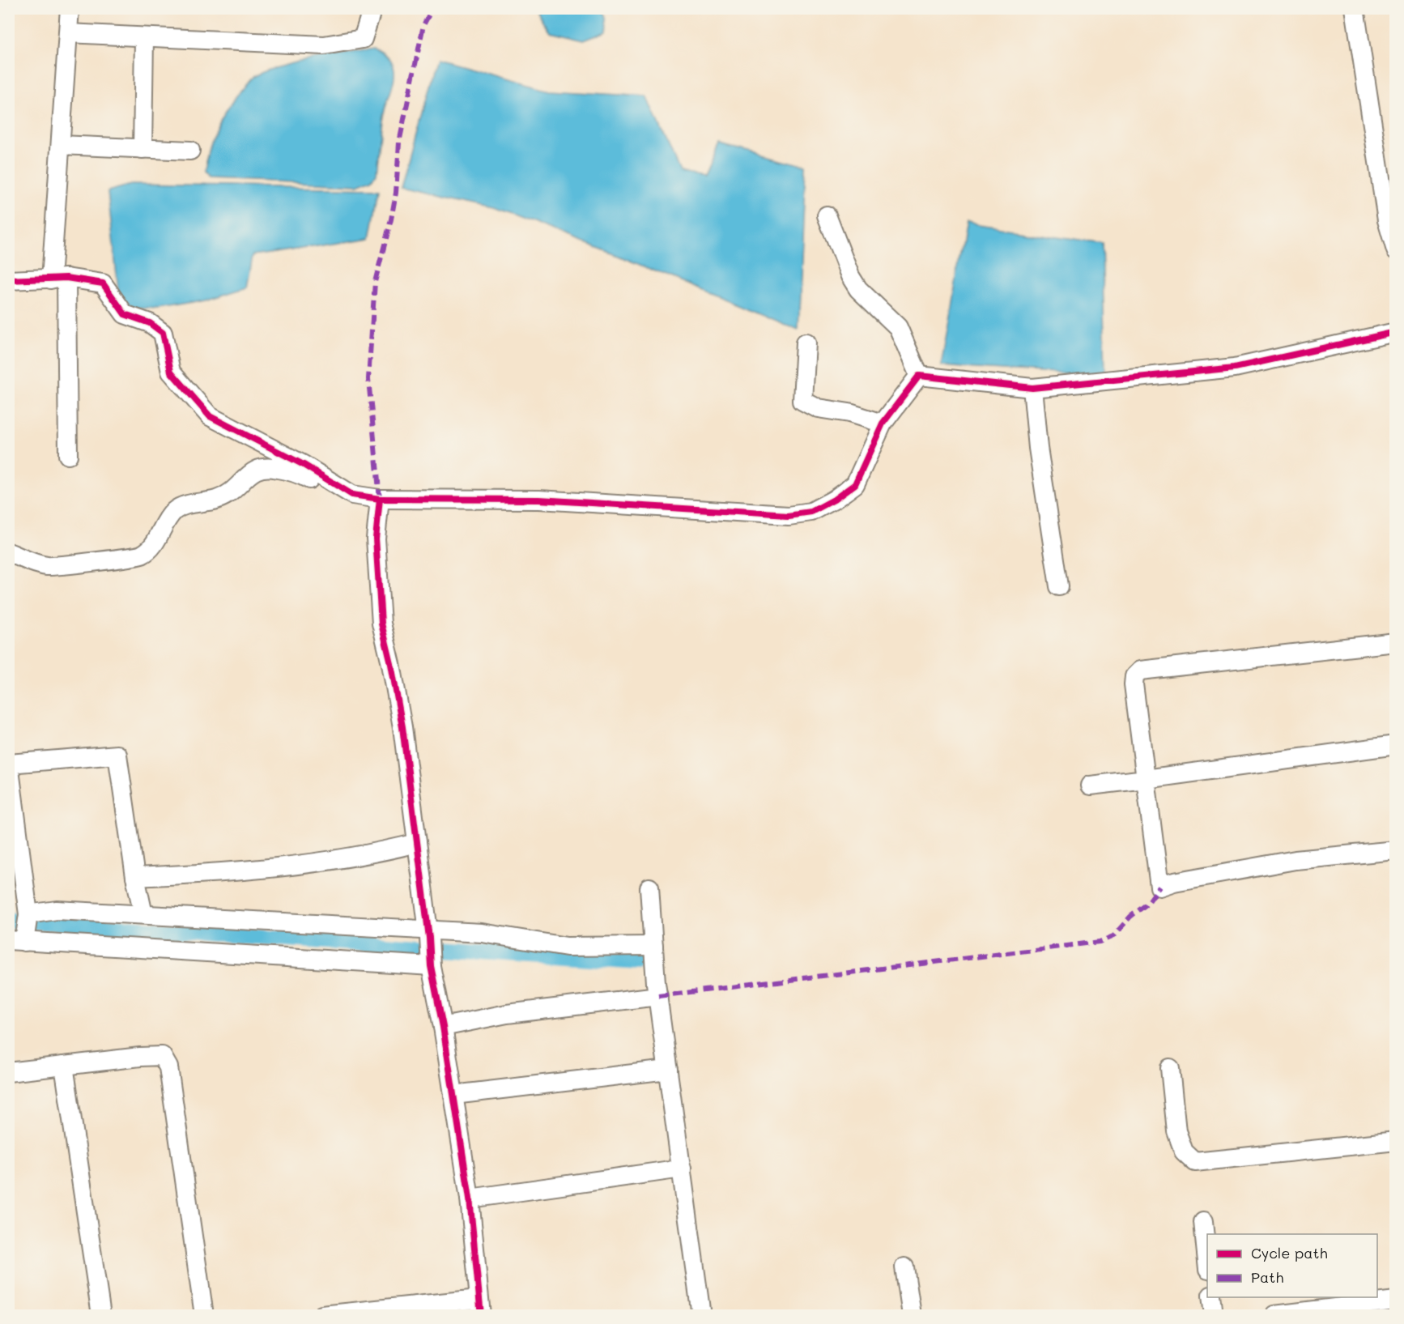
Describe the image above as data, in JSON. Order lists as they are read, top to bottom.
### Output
{
  "legend": ["Cycle path", "Path"]
}
